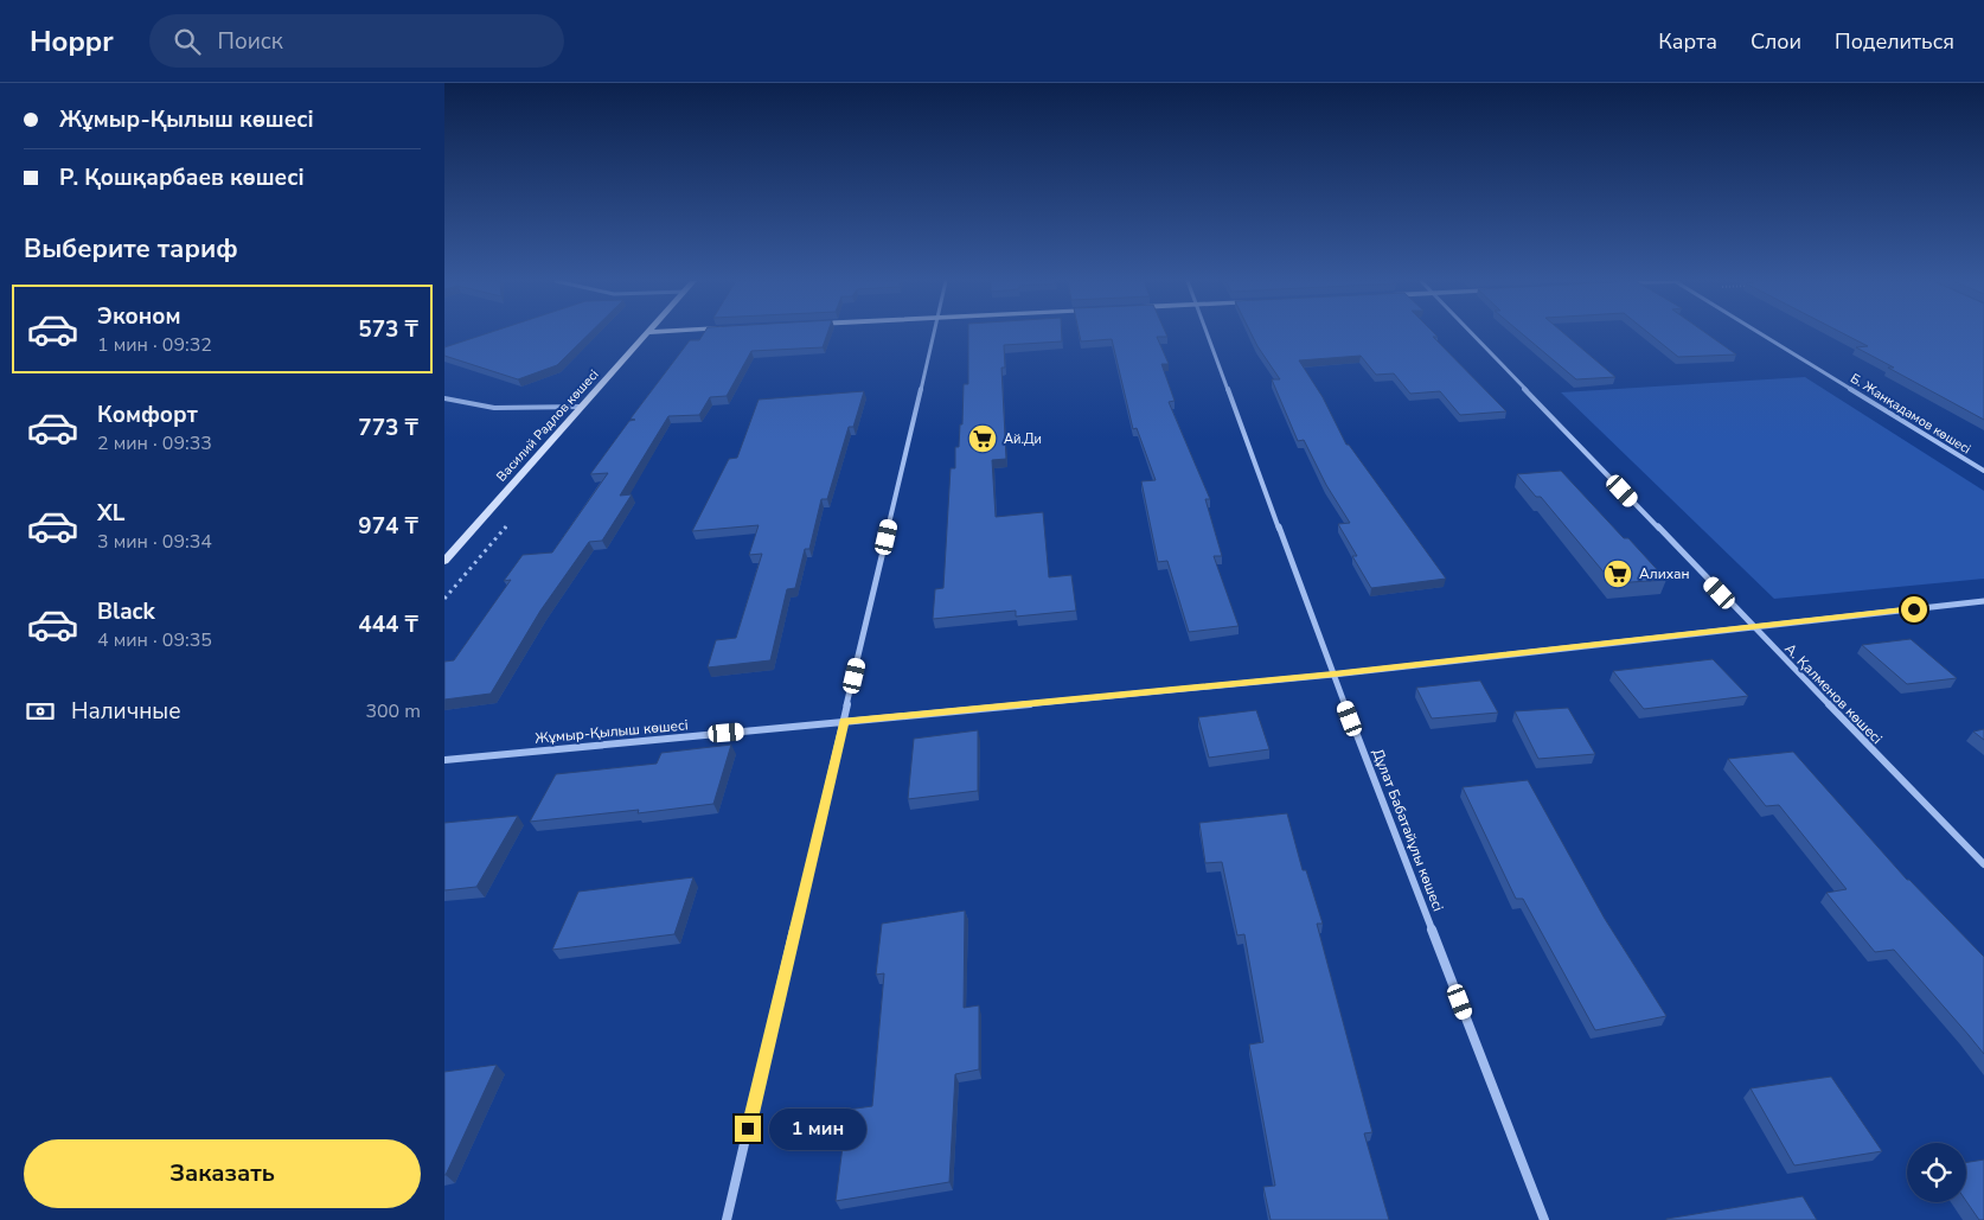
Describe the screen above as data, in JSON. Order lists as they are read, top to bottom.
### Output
{
  "streets": {
    "street": [
      "Б. Жанқадамов көшесі",
      "Василий Радлов көшесі",
      "А. Қалменов көшесі",
      "Жұмыр-Қылыш көшесі",
      "Дұлат Бабатайұлы көшесі"
    ]
  },
  "crossings": [
    ["А. Қалменов көшесі", "Жұмыр-Қылыш көшесі"],
    ["Жұмыр-Қылыш көшесі", "Дұлат Бабатайұлы көшесі"]
  ],
  "places": {
    "supermarket": ["Ай.Ди", "Алихан"]
  },
  "page": {
    "header": "Hoppr",
    "search": "Поиск",
    "nav": ["Карта", "Слои", "Поделиться"],
    "banner": ["Жұмыр-Қылыш көшесі", "Р. Қошқарбаев көшесі"],
    "heading": "Выберите тариф",
    "list": [
      {
        "name": "Эконом",
        "note": "1 мин · 09:32",
        "value": "573 ₸"
      },
      {
        "name": "Комфорт",
        "note": "2 мин · 09:33",
        "value": "773 ₸"
      },
      {
        "name": "XL",
        "note": "3 мин · 09:34",
        "value": "974 ₸"
      },
      {
        "name": "Black",
        "note": "4 мин · 09:35",
        "value": "444 ₸"
      }
    ],
    "pay": ["Наличные", "300 m"],
    "bubble": "1 мин",
    "buttons": "Заказать"
  }
}
